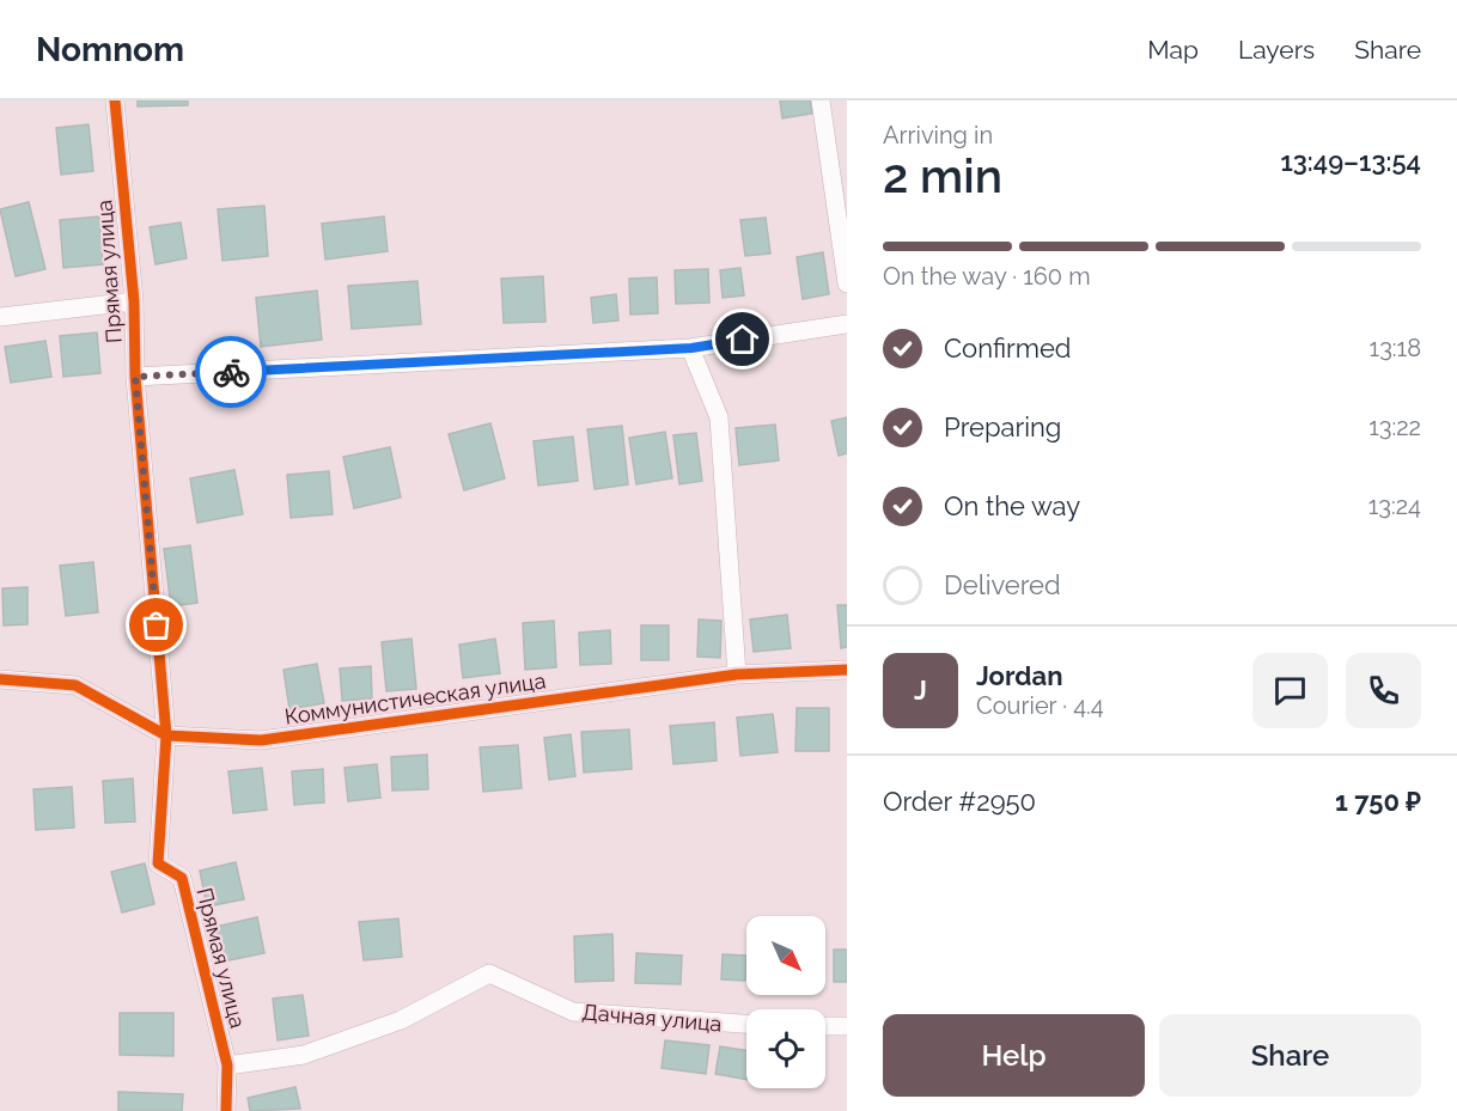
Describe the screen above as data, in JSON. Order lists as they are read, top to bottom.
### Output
{
  "streets": {
    "street": ["Прямая улица", "Коммунистическая улица", "Дачная улица"]
  },
  "crossings": [
    ["Прямая улица", "Коммунистическая улица"],
    ["Прямая улица", "Дачная улица"]
  ],
  "north": "bottom right",
  "page": {
    "header": "Nomnom",
    "nav": ["Map", "Layers", "Share"],
    "heading": ["2 min", "Arriving in", "13:49–13:54"],
    "panel": [
      "Jordan",
      "Courier · 4.4",
      "Order #2950",
      "1 750 ₽"
    ],
    "bar": "On the way · 160 m",
    "list": [
      ["Confirmed", "13:18"],
      ["Preparing", "13:22"],
      ["On the way", "13:24"],
      "Delivered"
    ],
    "round": "J",
    "buttons": ["Help", "Share"]
  }
}
